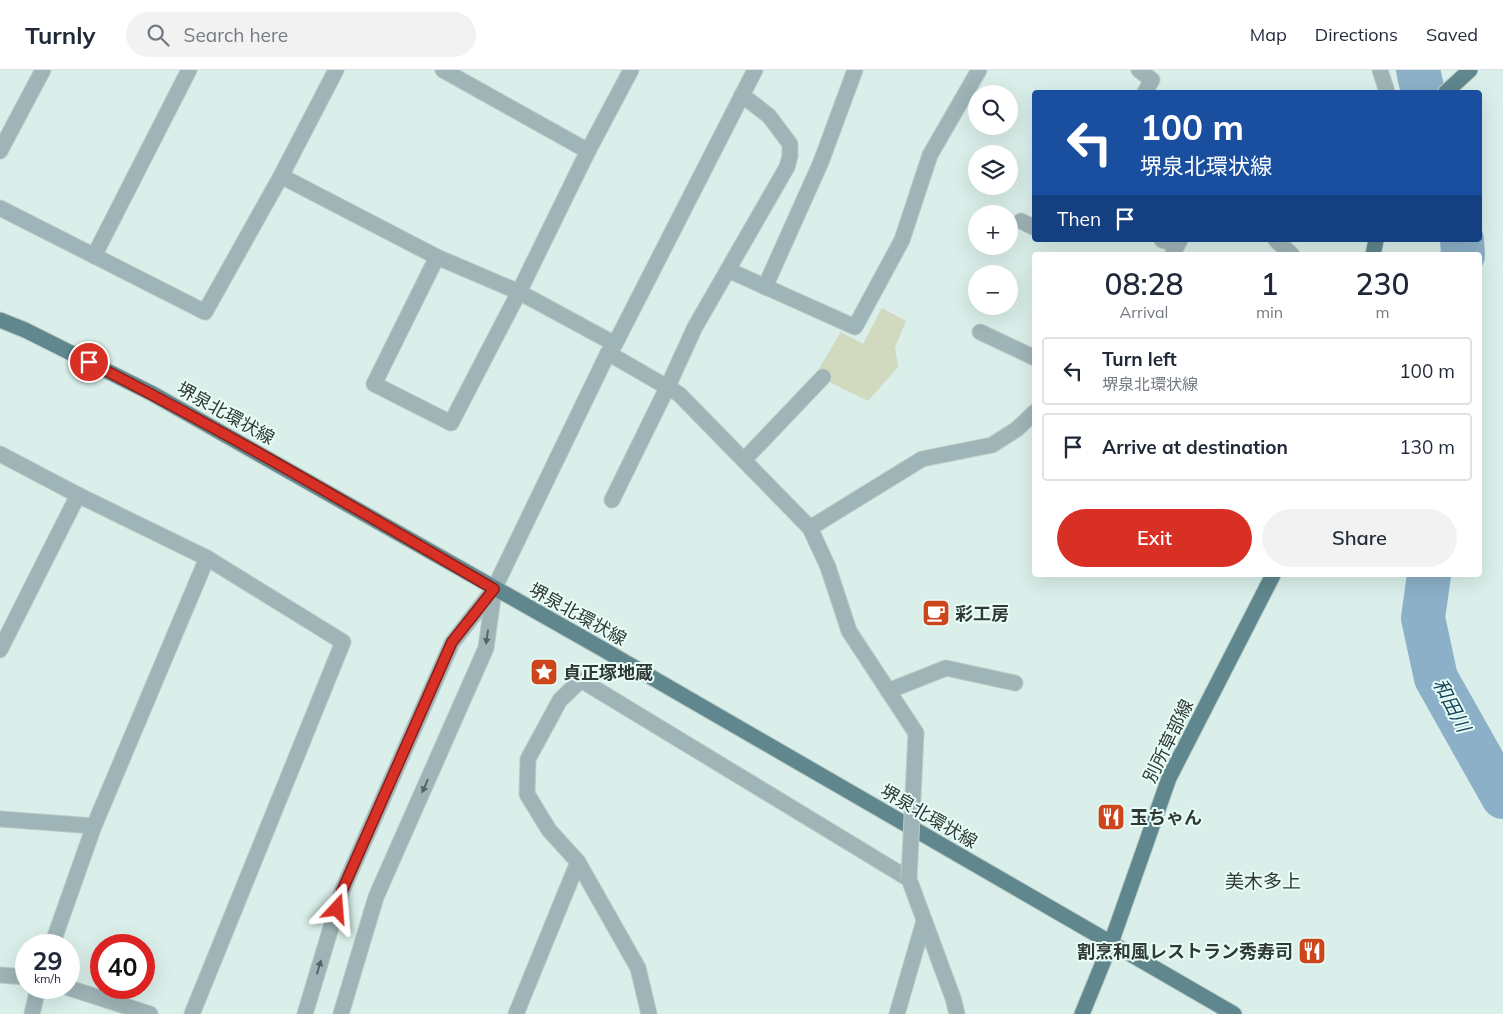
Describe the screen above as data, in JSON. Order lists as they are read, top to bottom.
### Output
{
  "streets": {
    "main road": ["堺泉北環状線", "別所草部線"]
  },
  "crossings": [
    ["堺泉北環状線", "別所草部線"]
  ],
  "districts": ["美木多上"],
  "water": ["和田川"],
  "places": {
    "cafe": ["彩工房"],
    "place": ["貞正塚地蔵"],
    "restaurant": ["玉ちゃん", "割烹和風レストラン秀寿司"]
  },
  "page": {
    "header": "Turnly",
    "search": "Search here",
    "nav": ["Map", "Directions", "Saved"],
    "map_buttons": ["+", "−"],
    "turn": ["100 m", "堺泉北環状線"],
    "then": "Then",
    "eta": [
      "08:28",
      "Arrival",
      "1",
      "min",
      "230",
      "m"
    ],
    "list": [
      {
        "name": "Turn left",
        "note": "堺泉北環状線",
        "value": "100 m"
      },
      {
        "name": "Arrive at destination",
        "value": "130 m"
      }
    ],
    "buttons": ["Exit", "Share"],
    "speed": "29 km/h",
    "limit": "40"
  }
}
